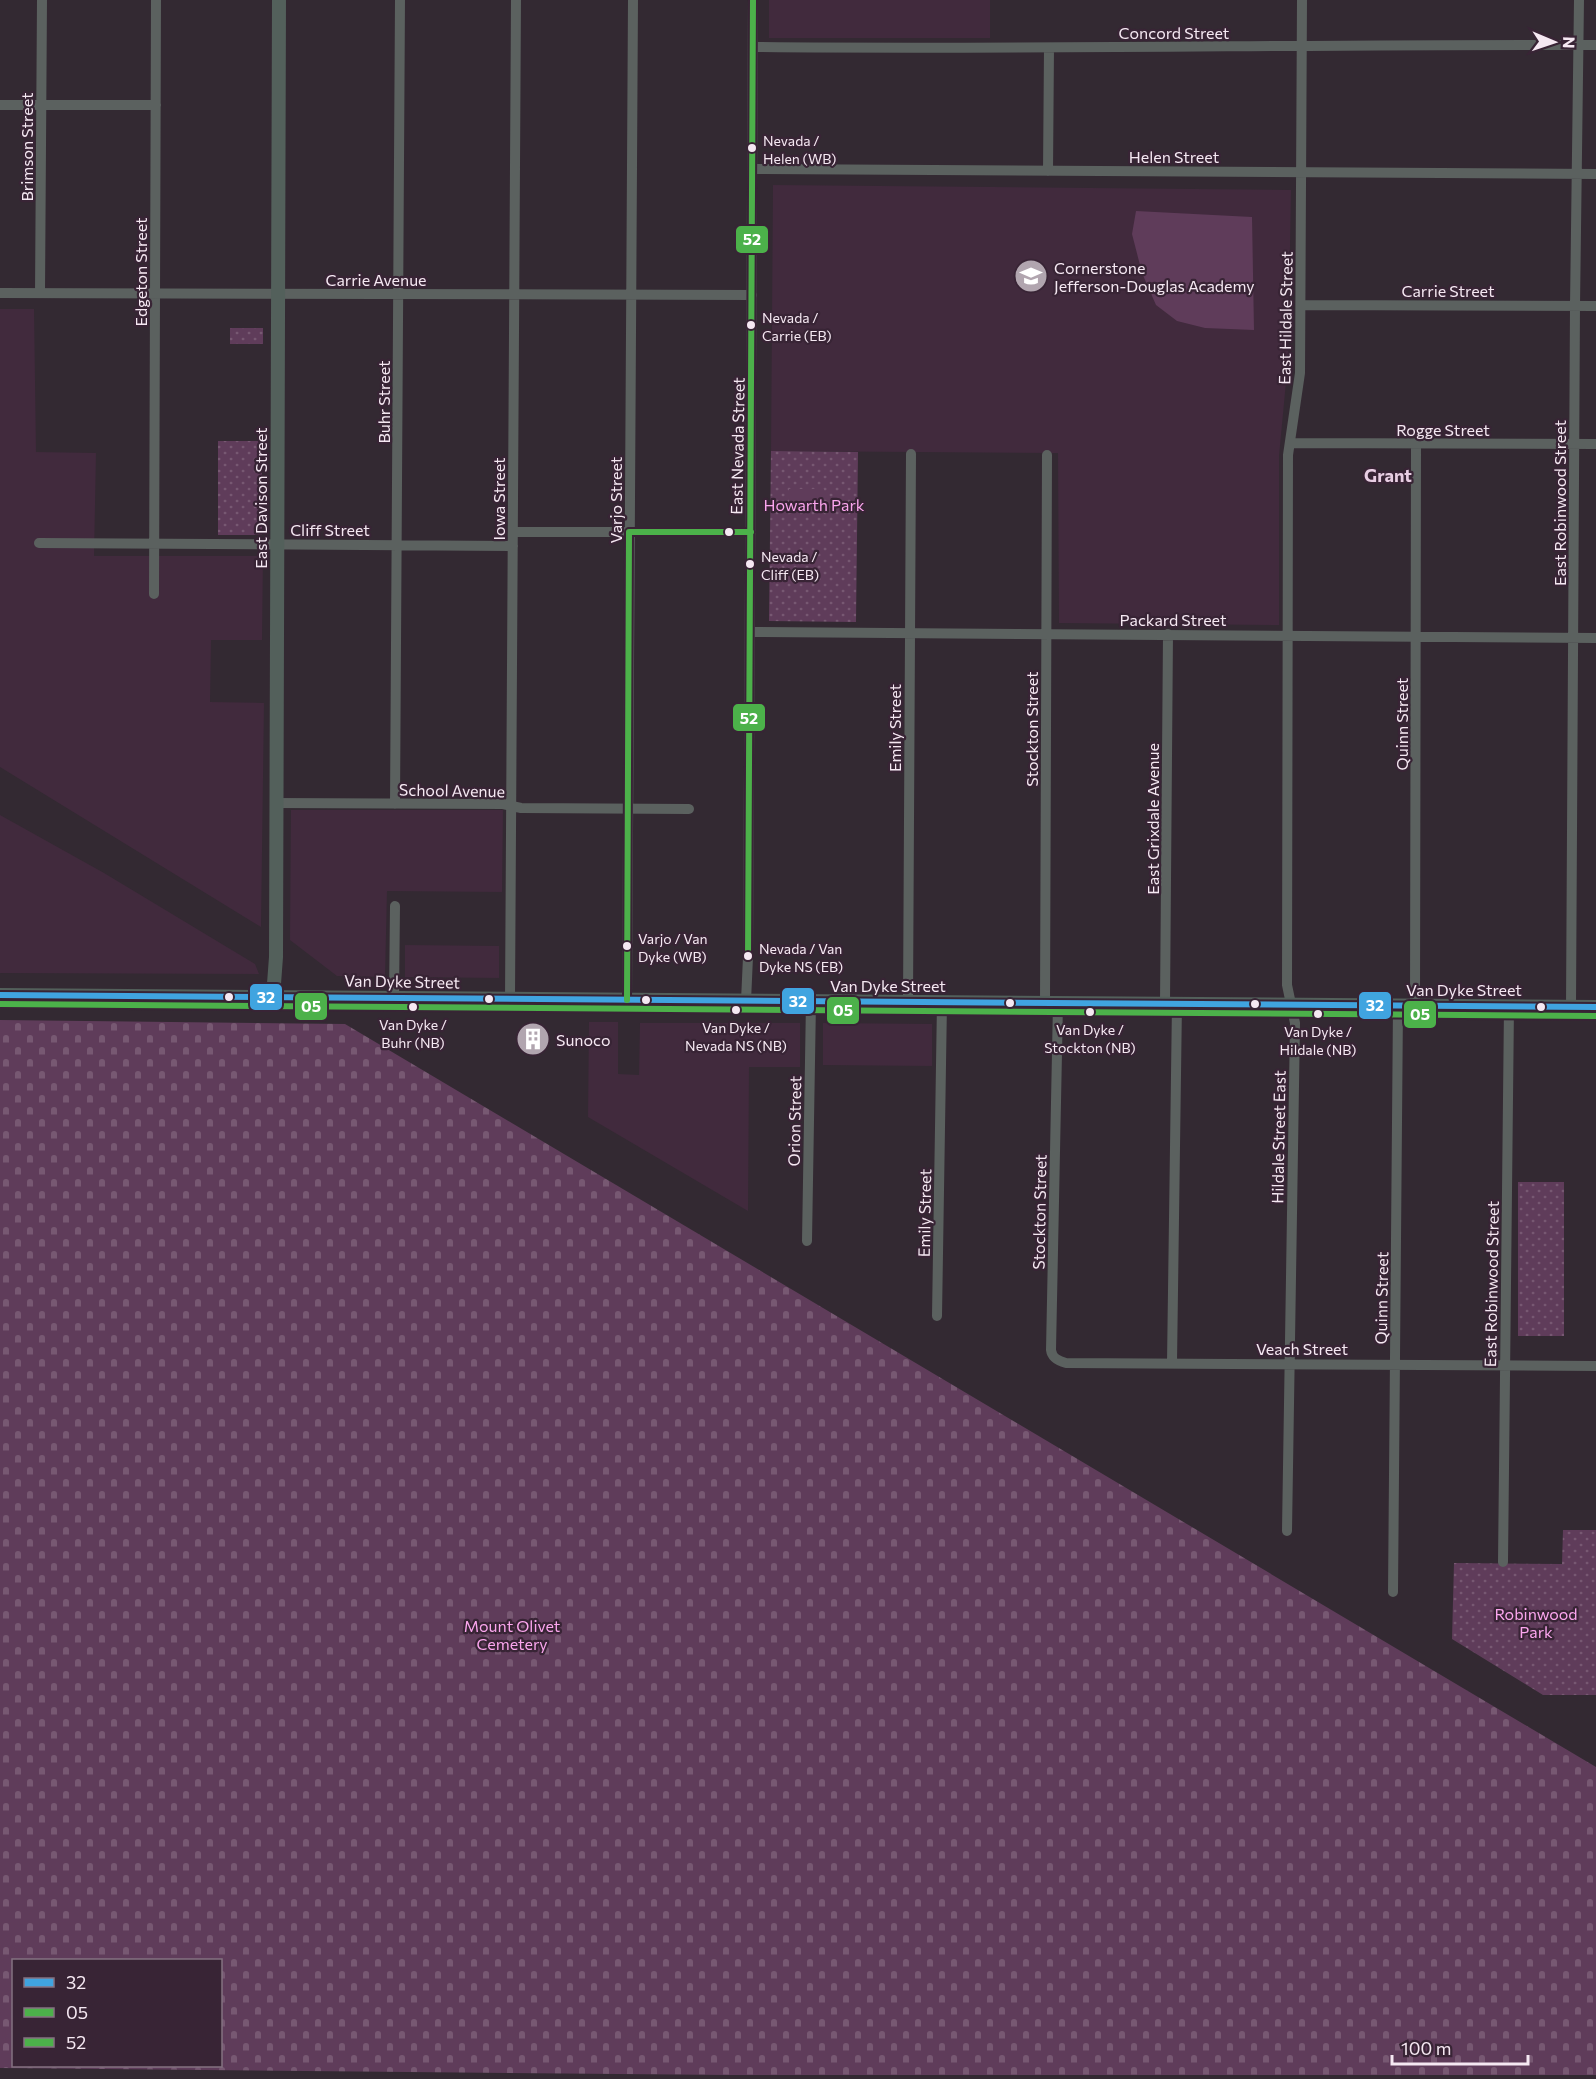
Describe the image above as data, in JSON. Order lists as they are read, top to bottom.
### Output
{
  "streets": {
    "main road": ["East Davison Street", "Van Dyke Street"],
    "street": [
      "Concord Street",
      "Brimson Street",
      "Helen Street",
      "Edgeton Street",
      "Carrie Avenue",
      "Carrie Street",
      "East Hildale Street",
      "Buhr Street",
      "Rogge Street",
      "East Nevada Street",
      "Iowa Street",
      "Varjo Street",
      "East Robinwood Street",
      "Cliff Street",
      "Packard Street",
      "Quinn Street",
      "Emily Street",
      "Stockton Street",
      "School Avenue",
      "East Grixdale Avenue",
      "Orion Street",
      "Hildale Street East",
      "Veach Street"
    ]
  },
  "crossings": [
    ["Concord Street", "East Hildale Street"],
    ["Concord Street", "East Nevada Street"],
    ["Concord Street", "East Robinwood Street"],
    ["Brimson Street", "Carrie Avenue"],
    ["Helen Street", "East Hildale Street"],
    ["Helen Street", "East Nevada Street"],
    ["Helen Street", "East Robinwood Street"],
    ["Edgeton Street", "Carrie Avenue"],
    ["Edgeton Street", "Cliff Street"],
    ["Carrie Avenue", "Buhr Street"],
    ["Carrie Avenue", "East Nevada Street"],
    ["Carrie Avenue", "East Davison Street"],
    ["Carrie Avenue", "Iowa Street"],
    ["Carrie Avenue", "Varjo Street"],
    ["Carrie Street", "East Hildale Street"],
    ["Carrie Street", "East Robinwood Street"],
    ["East Hildale Street", "Rogge Street"],
    ["East Hildale Street", "Packard Street"],
    ["East Hildale Street", "Hildale Street East"],
    ["Buhr Street", "Cliff Street"],
    ["Buhr Street", "School Avenue"],
    ["Rogge Street", "East Robinwood Street"],
    ["Rogge Street", "Quinn Street"],
    ["East Nevada Street", "Packard Street"],
    ["East Nevada Street", "Van Dyke Street"],
    ["East Davison Street", "Cliff Street"],
    ["East Davison Street", "School Avenue"],
    ["East Davison Street", "Van Dyke Street"],
    ["Iowa Street", "Cliff Street"],
    ["Iowa Street", "School Avenue"],
    ["Iowa Street", "Van Dyke Street"],
    ["Varjo Street", "School Avenue"],
    ["Varjo Street", "Van Dyke Street"],
    ["East Robinwood Street", "Packard Street"],
    ["East Robinwood Street", "Van Dyke Street"],
    ["East Robinwood Street", "Veach Street"],
    ["Packard Street", "Quinn Street"],
    ["Packard Street", "Emily Street"],
    ["Packard Street", "Stockton Street"],
    ["Packard Street", "East Grixdale Avenue"],
    ["Packard Street", "Hildale Street East"],
    ["Quinn Street", "Van Dyke Street"],
    ["Quinn Street", "Veach Street"],
    ["Emily Street", "Van Dyke Street"],
    ["Stockton Street", "Van Dyke Street"],
    ["Stockton Street", "Veach Street"],
    ["East Grixdale Avenue", "Van Dyke Street"],
    ["East Grixdale Avenue", "Veach Street"],
    ["Van Dyke Street", "Orion Street"],
    ["Van Dyke Street", "Hildale Street East"],
    ["Hildale Street East", "Veach Street"]
  ],
  "districts": ["Grant"],
  "parks": ["Howarth Park", "Robinwood Park", "Mount Olivet Cemetery"],
  "places": {
    "other": [
      "Nevada / Helen (WB)",
      "Nevada / Carrie (EB)",
      "Nevada / Cliff (EB)",
      "Varjo / Van Dyke (WB)",
      "Nevada / Van Dyke NS (EB)",
      "Van Dyke / Buhr (NB)",
      "Van Dyke / Nevada NS (NB)",
      "Van Dyke / Stockton (NB)",
      "Van Dyke / Hildale (NB)"
    ],
    "school or university": ["Cornerstone Jefferson-Douglas Academy"],
    "building": ["Sunoco"]
  },
  "lines": ["transit line 52", "transit line 32", "transit line 05"],
  "legend": ["32", "05", "52"],
  "scale_bar": "100 m",
  "north": "right"
}
